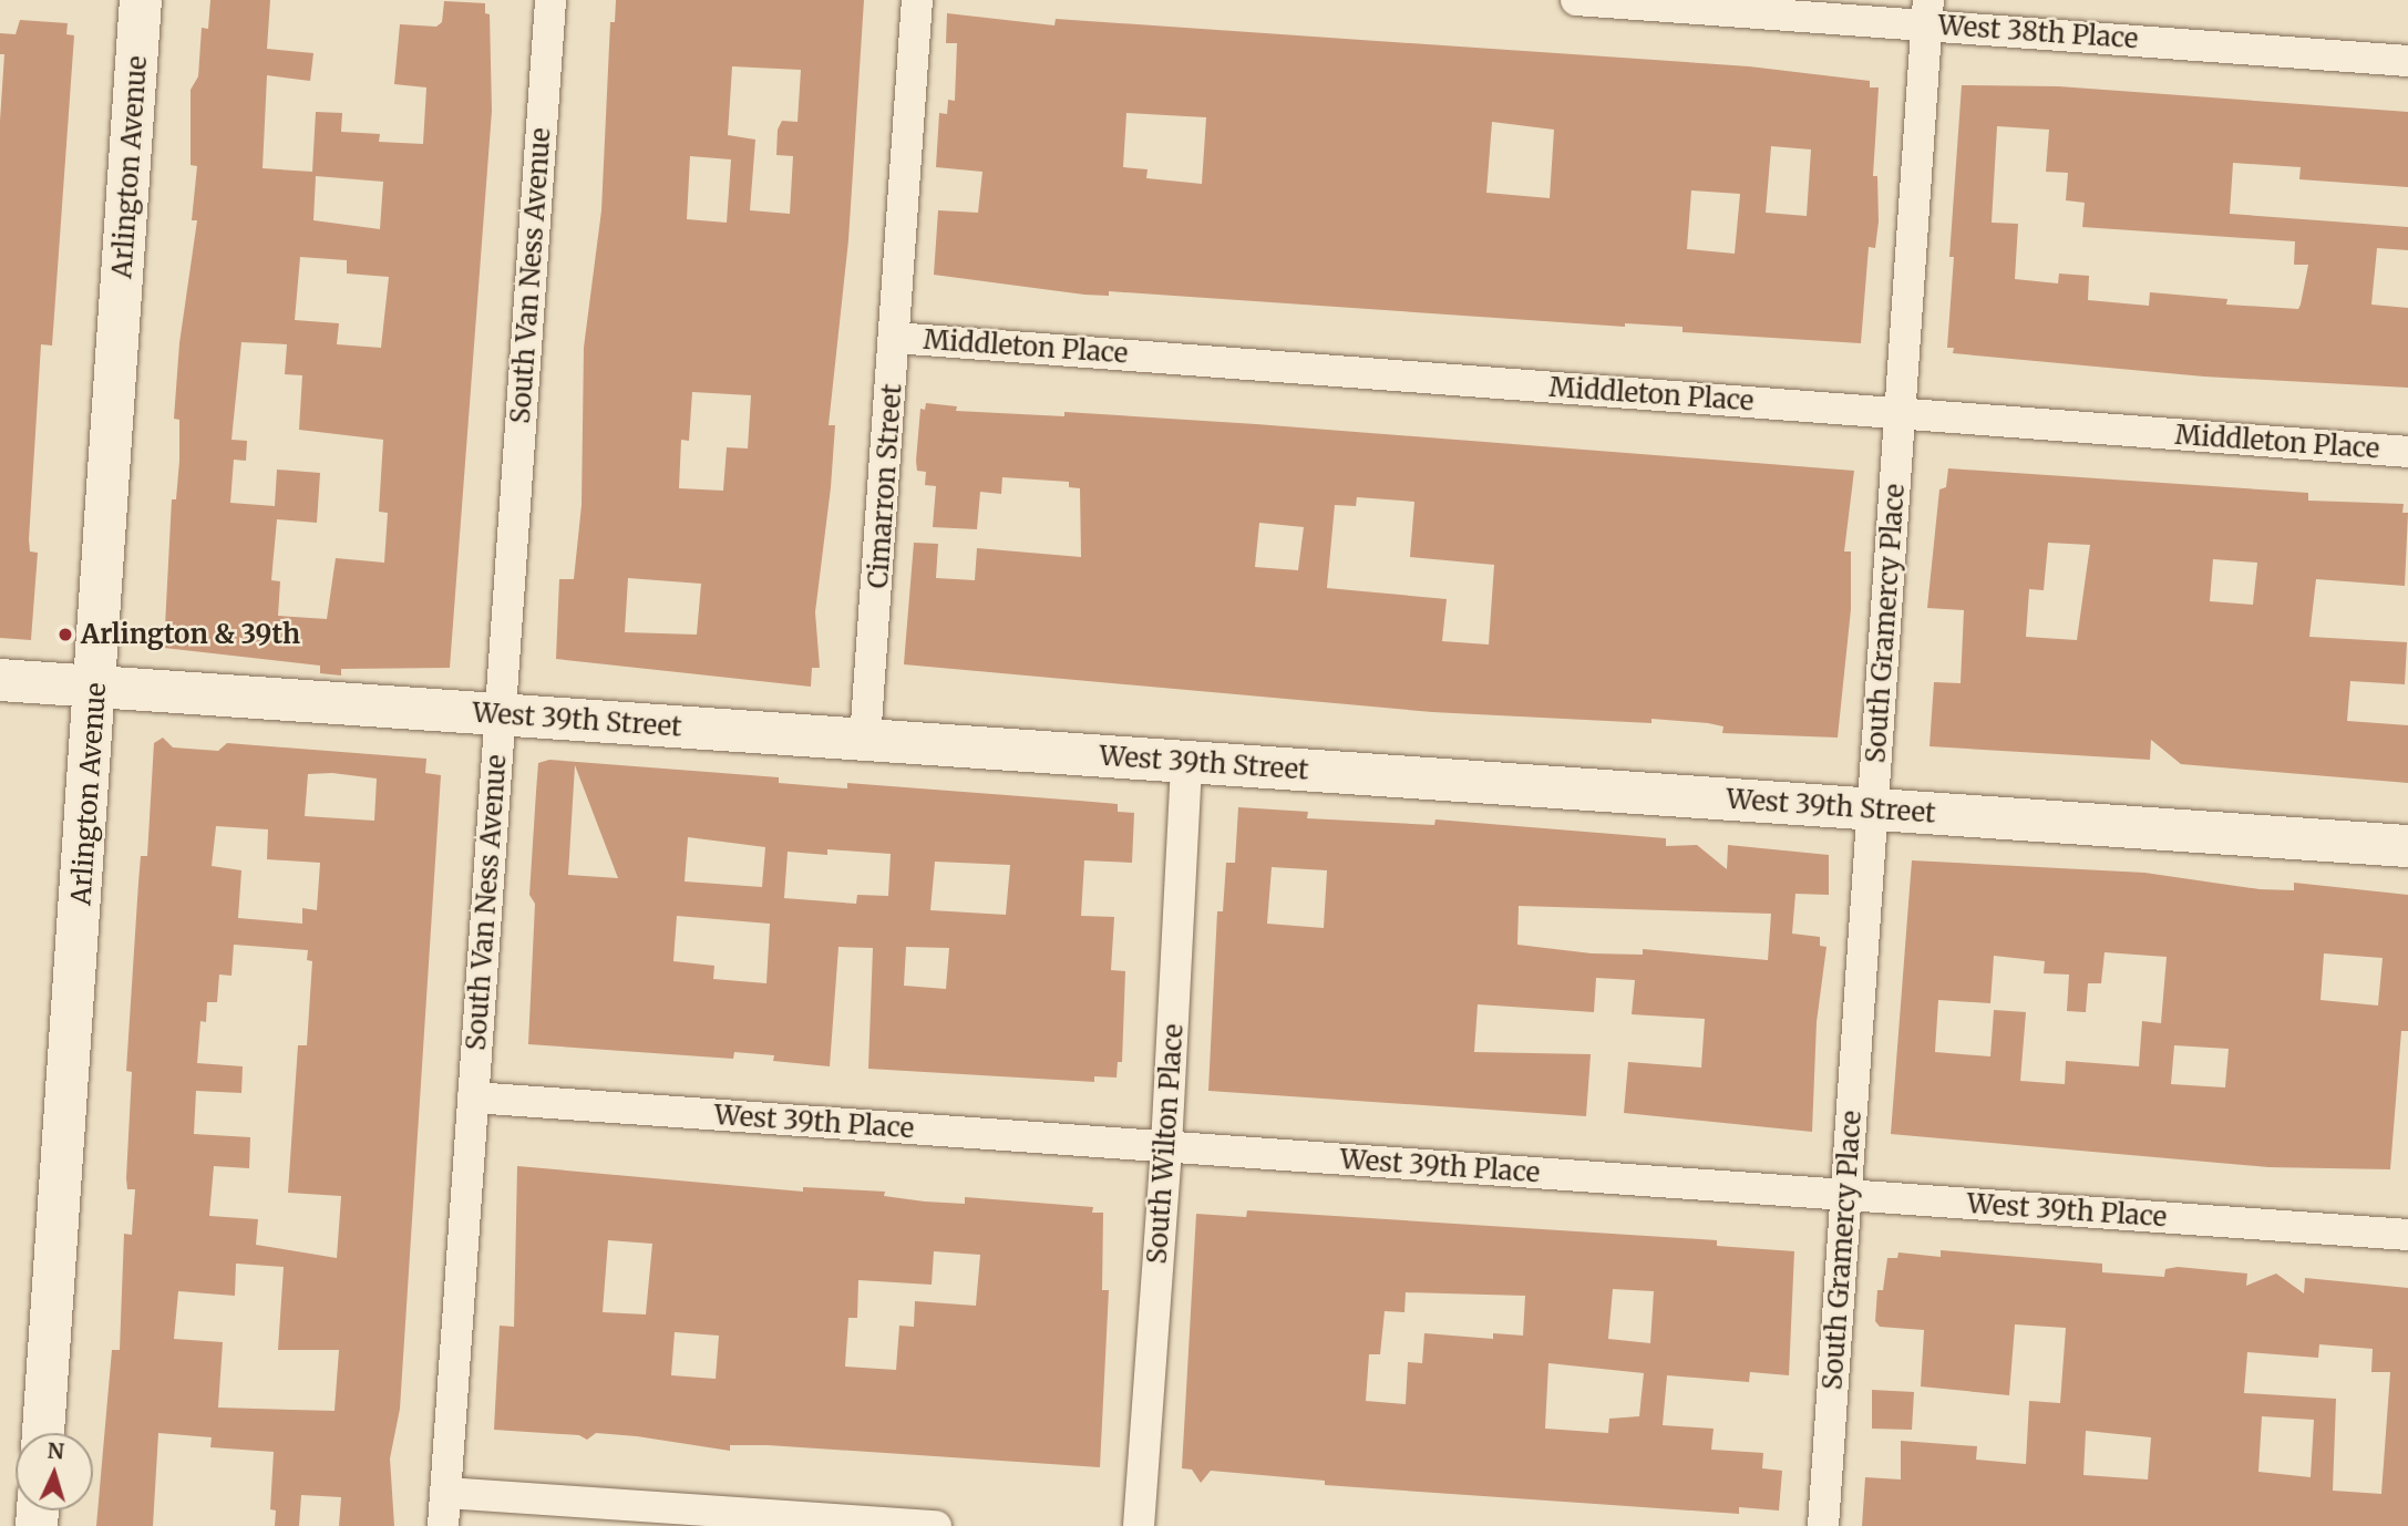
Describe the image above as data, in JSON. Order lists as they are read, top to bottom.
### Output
{
  "streets": {
    "street": [
      "West 38th Place",
      "Arlington Avenue",
      "South Van Ness Avenue",
      "Middleton Place",
      "Cimarron Street",
      "South Gramercy Place",
      "West 39th Street",
      "West 39th Place",
      "South Wilton Place"
    ]
  },
  "crossings": [
    ["West 38th Place", "South Gramercy Place"],
    ["Arlington Avenue", "West 39th Street"],
    ["South Van Ness Avenue", "West 39th Street"],
    ["South Van Ness Avenue", "West 39th Place"],
    ["Middleton Place", "Cimarron Street"],
    ["Middleton Place", "South Gramercy Place"],
    ["Cimarron Street", "West 39th Street"],
    ["South Gramercy Place", "West 39th Street"],
    ["South Gramercy Place", "West 39th Place"],
    ["West 39th Street", "South Wilton Place"],
    ["West 39th Place", "South Wilton Place"]
  ],
  "places": ["Arlington & 39th"],
  "north": "top"
}
